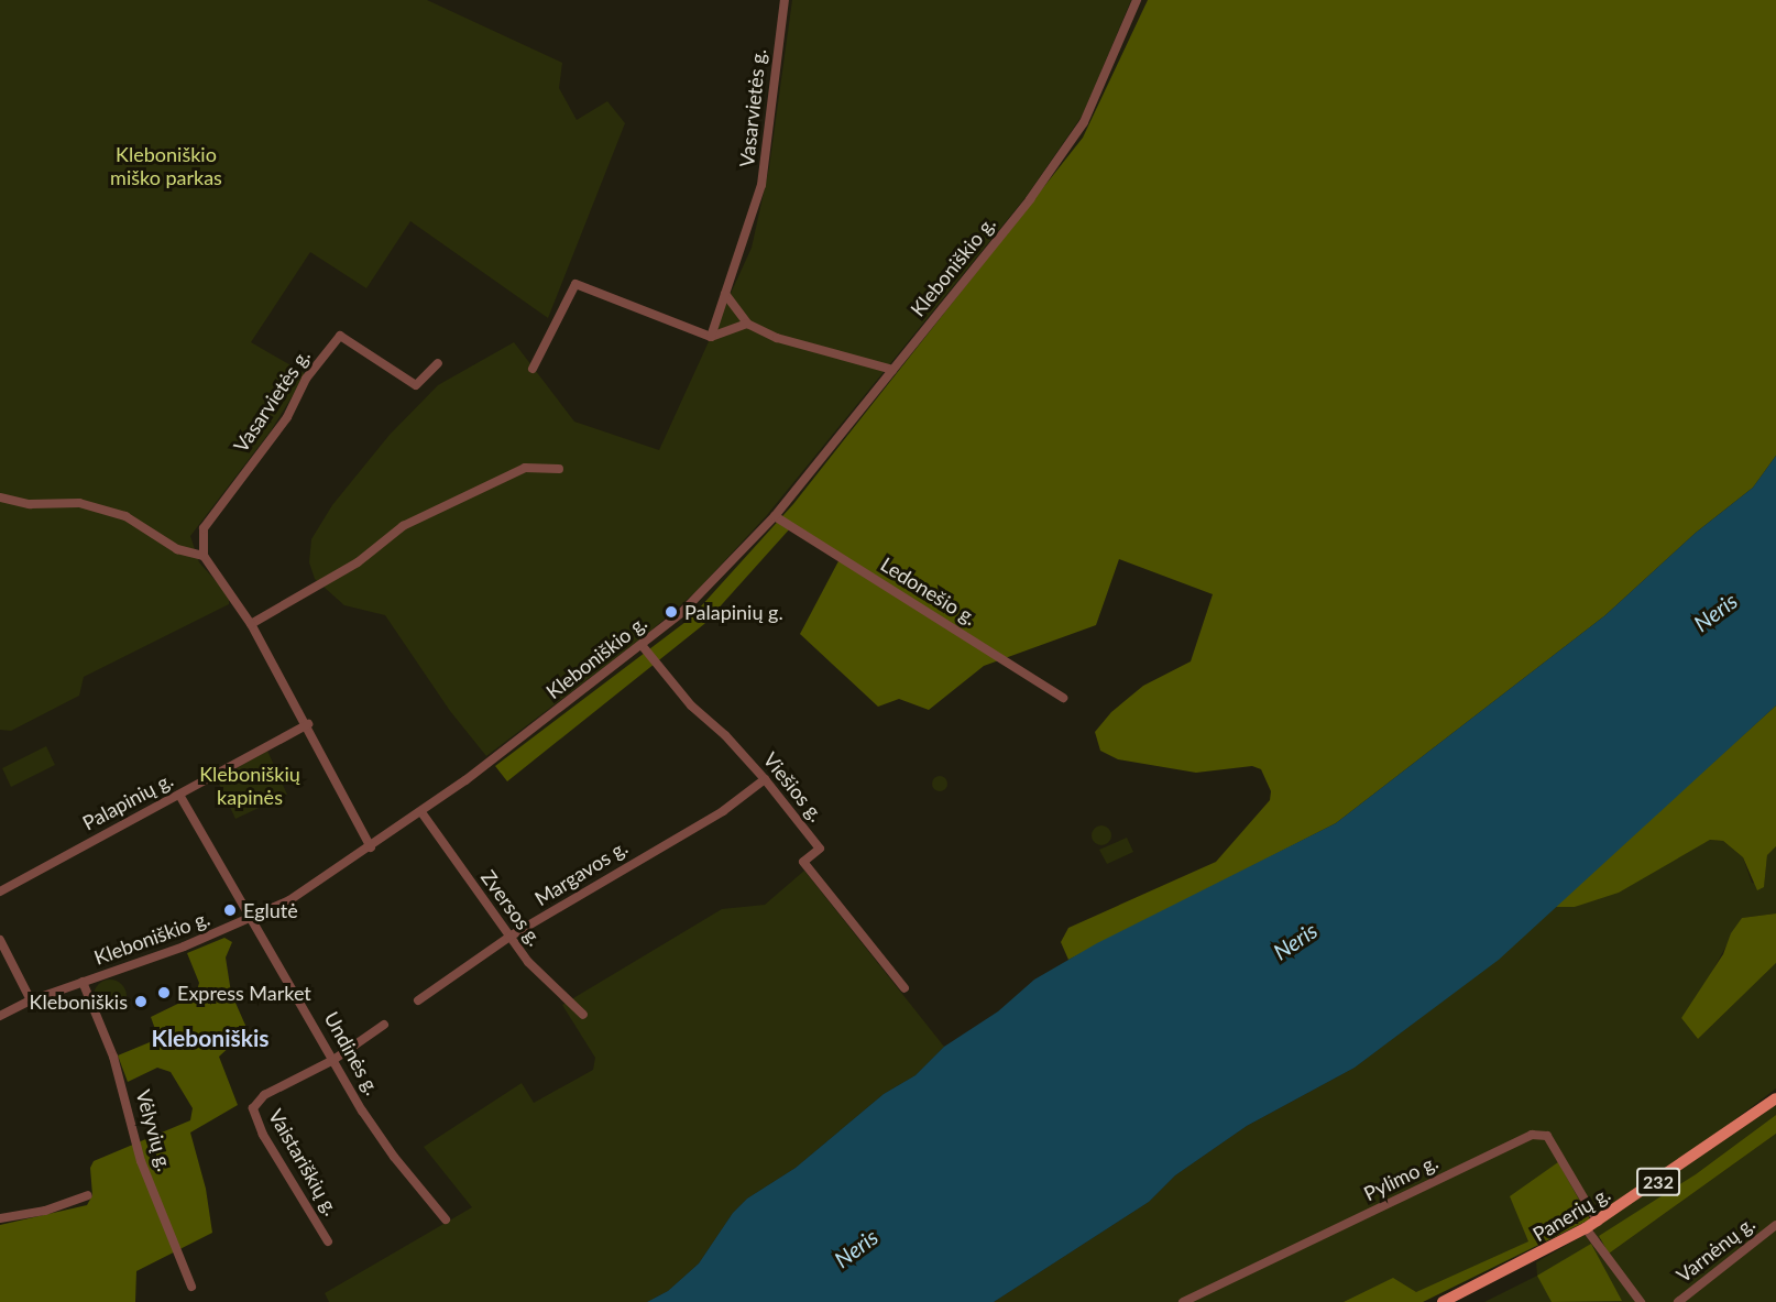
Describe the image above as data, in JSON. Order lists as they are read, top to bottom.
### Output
{
  "streets": {
    "main road": ["232", "Panerių g."],
    "street": [
      "Vasarvietės g.",
      "Kleboniškio g.",
      "Ledonešio g.",
      "Viešios g.",
      "Palapinių g.",
      "Margavos g.",
      "Zversos g.",
      "Undinės g.",
      "Vėlyvių g.",
      "Vaistariškių g.",
      "Pylimo g.",
      "Varnėnų g."
    ]
  },
  "crossings": [
    ["Kleboniškio g.", "Ledonešio g."],
    ["Kleboniškio g.", "Viešios g."],
    ["Kleboniškio g.", "Zversos g."],
    ["Kleboniškio g.", "Undinės g."],
    ["Kleboniškio g.", "Vėlyvių g."],
    ["Viešios g.", "Margavos g."],
    ["Palapinių g.", "Undinės g."],
    ["Margavos g.", "Zversos g."],
    ["Undinės g.", "Vaistariškių g."],
    ["Pylimo g.", "Panerių g."]
  ],
  "districts": ["Kleboniškis"],
  "water": ["Neris"],
  "parks": ["Kleboniškio miško parkas", "Kleboniškių kapinės"],
  "places": [
    "Palapinių g.",
    "Eglutė",
    "Express Market",
    "Kleboniškis"
  ]
}
